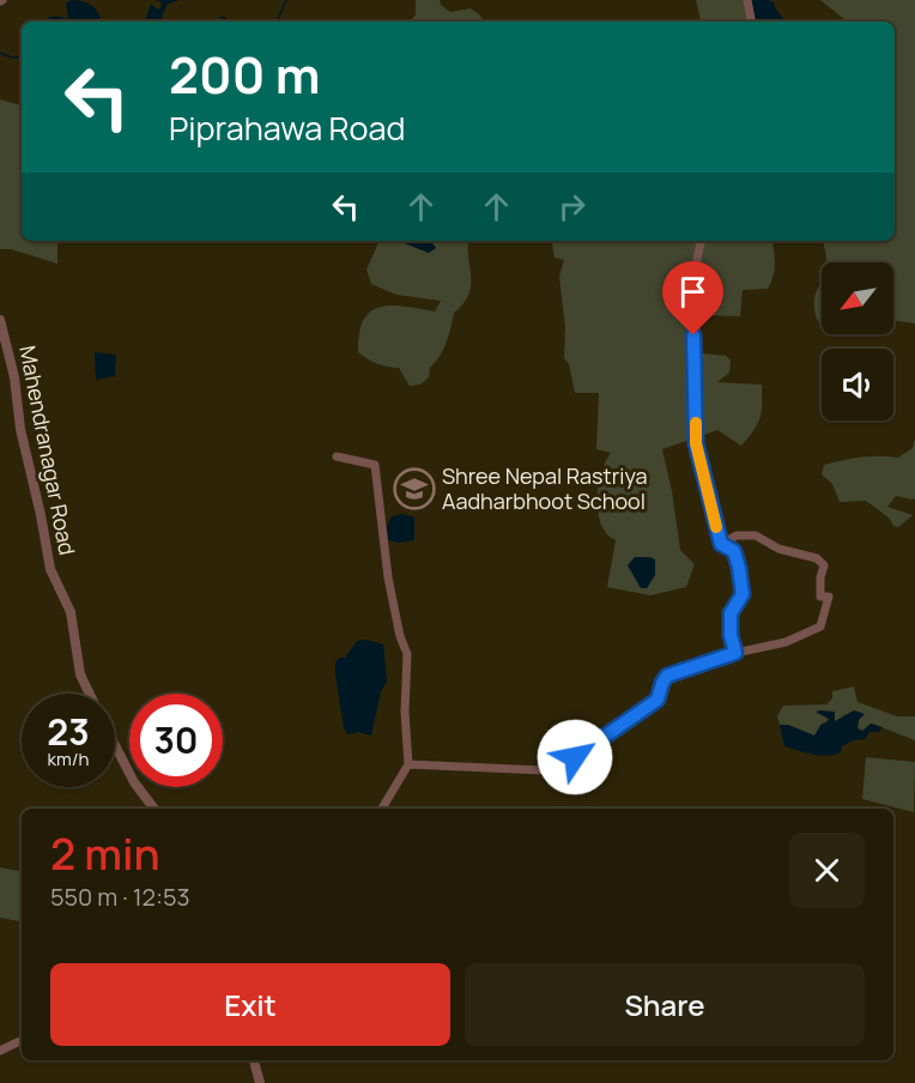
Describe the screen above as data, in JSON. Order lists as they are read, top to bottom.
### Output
{
  "streets": {
    "street": ["Mahendranagar Road"]
  },
  "places": {
    "school or university": ["Shree Nepal Rastriya Aadharbhoot School"]
  },
  "north": "bottom left",
  "page": {
    "turn": ["200 m", "Piprahawa Road"],
    "speed": "23 km/h",
    "limit": "30",
    "heading": ["2 min", "550 m · 12:53"],
    "buttons": ["Exit", "Share"]
  }
}
